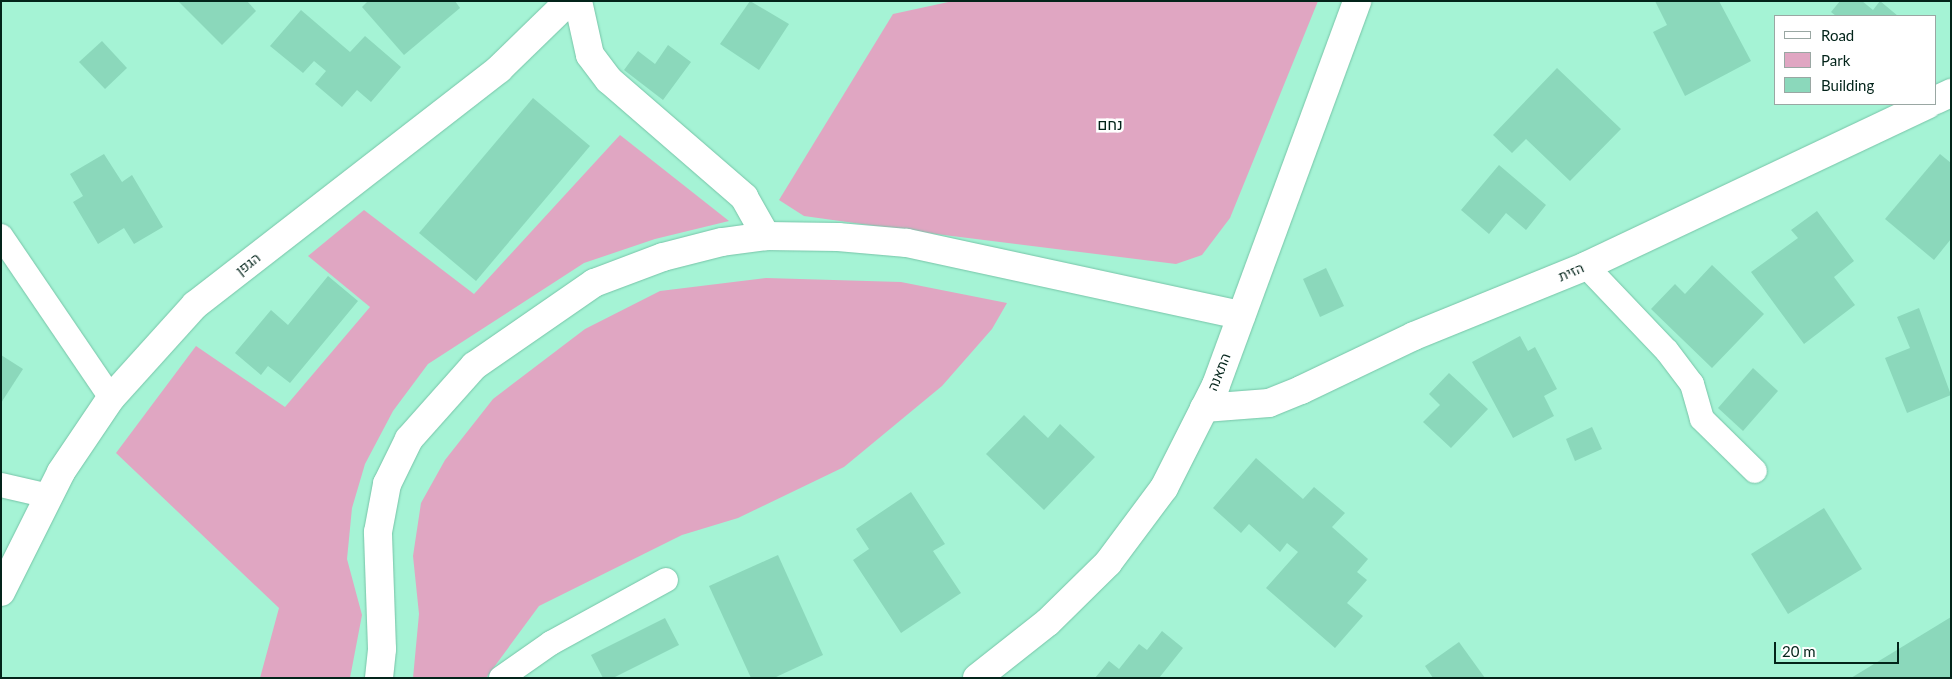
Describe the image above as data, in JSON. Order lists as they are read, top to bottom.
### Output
{
  "streets": {
    "street": ["הגפן", "הזית", "התאנה"]
  },
  "crossings": [
    ["הזית", "התאנה"]
  ],
  "districts": ["נחם"],
  "legend": ["Road", "Park", "Building"],
  "scale_bar": "20 m"
}
